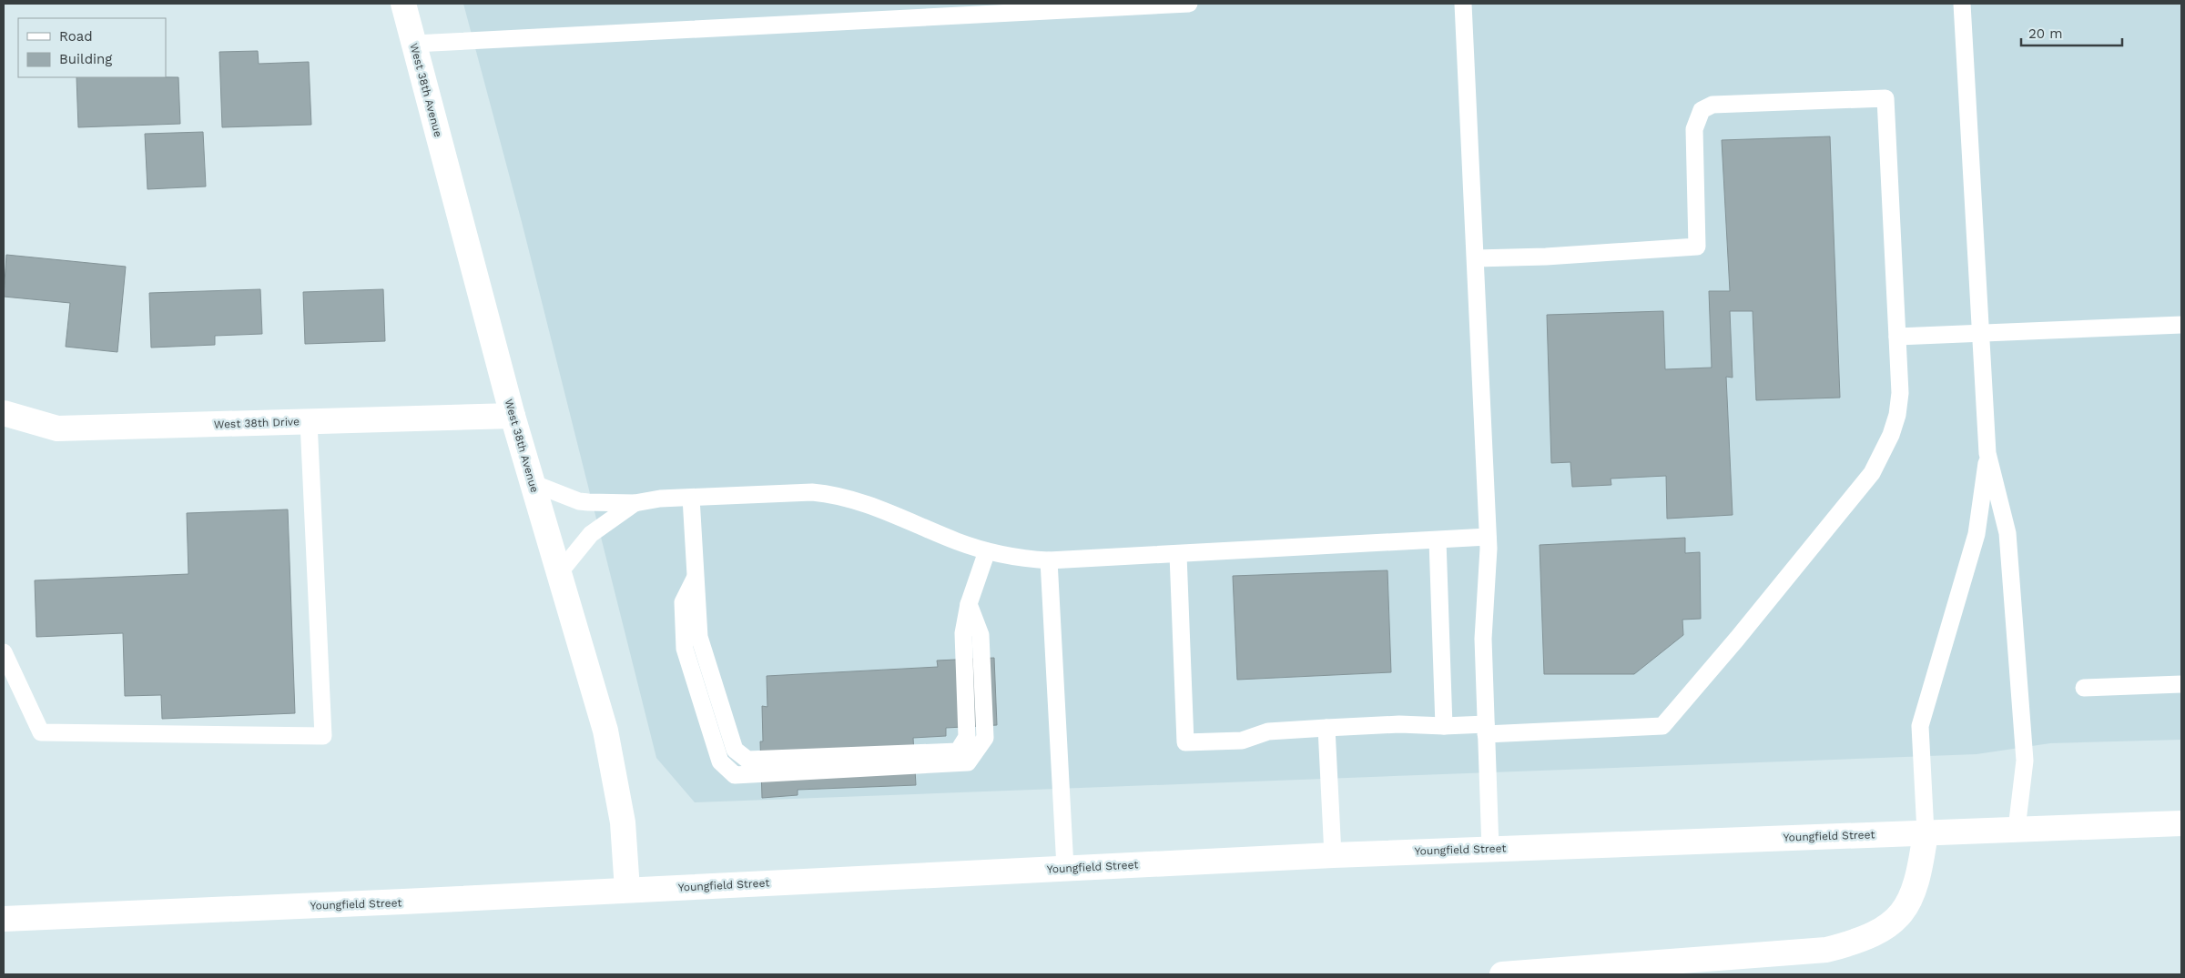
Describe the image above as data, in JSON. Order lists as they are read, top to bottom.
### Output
{
  "streets": {
    "main road": ["West 38th Avenue", "West 38th Drive", "Youngfield Street"]
  },
  "crossings": [
    ["West 38th Avenue", "West 38th Drive"],
    ["West 38th Avenue", "Youngfield Street"]
  ],
  "legend": ["Road", "Building"],
  "scale_bar": "20 m"
}
